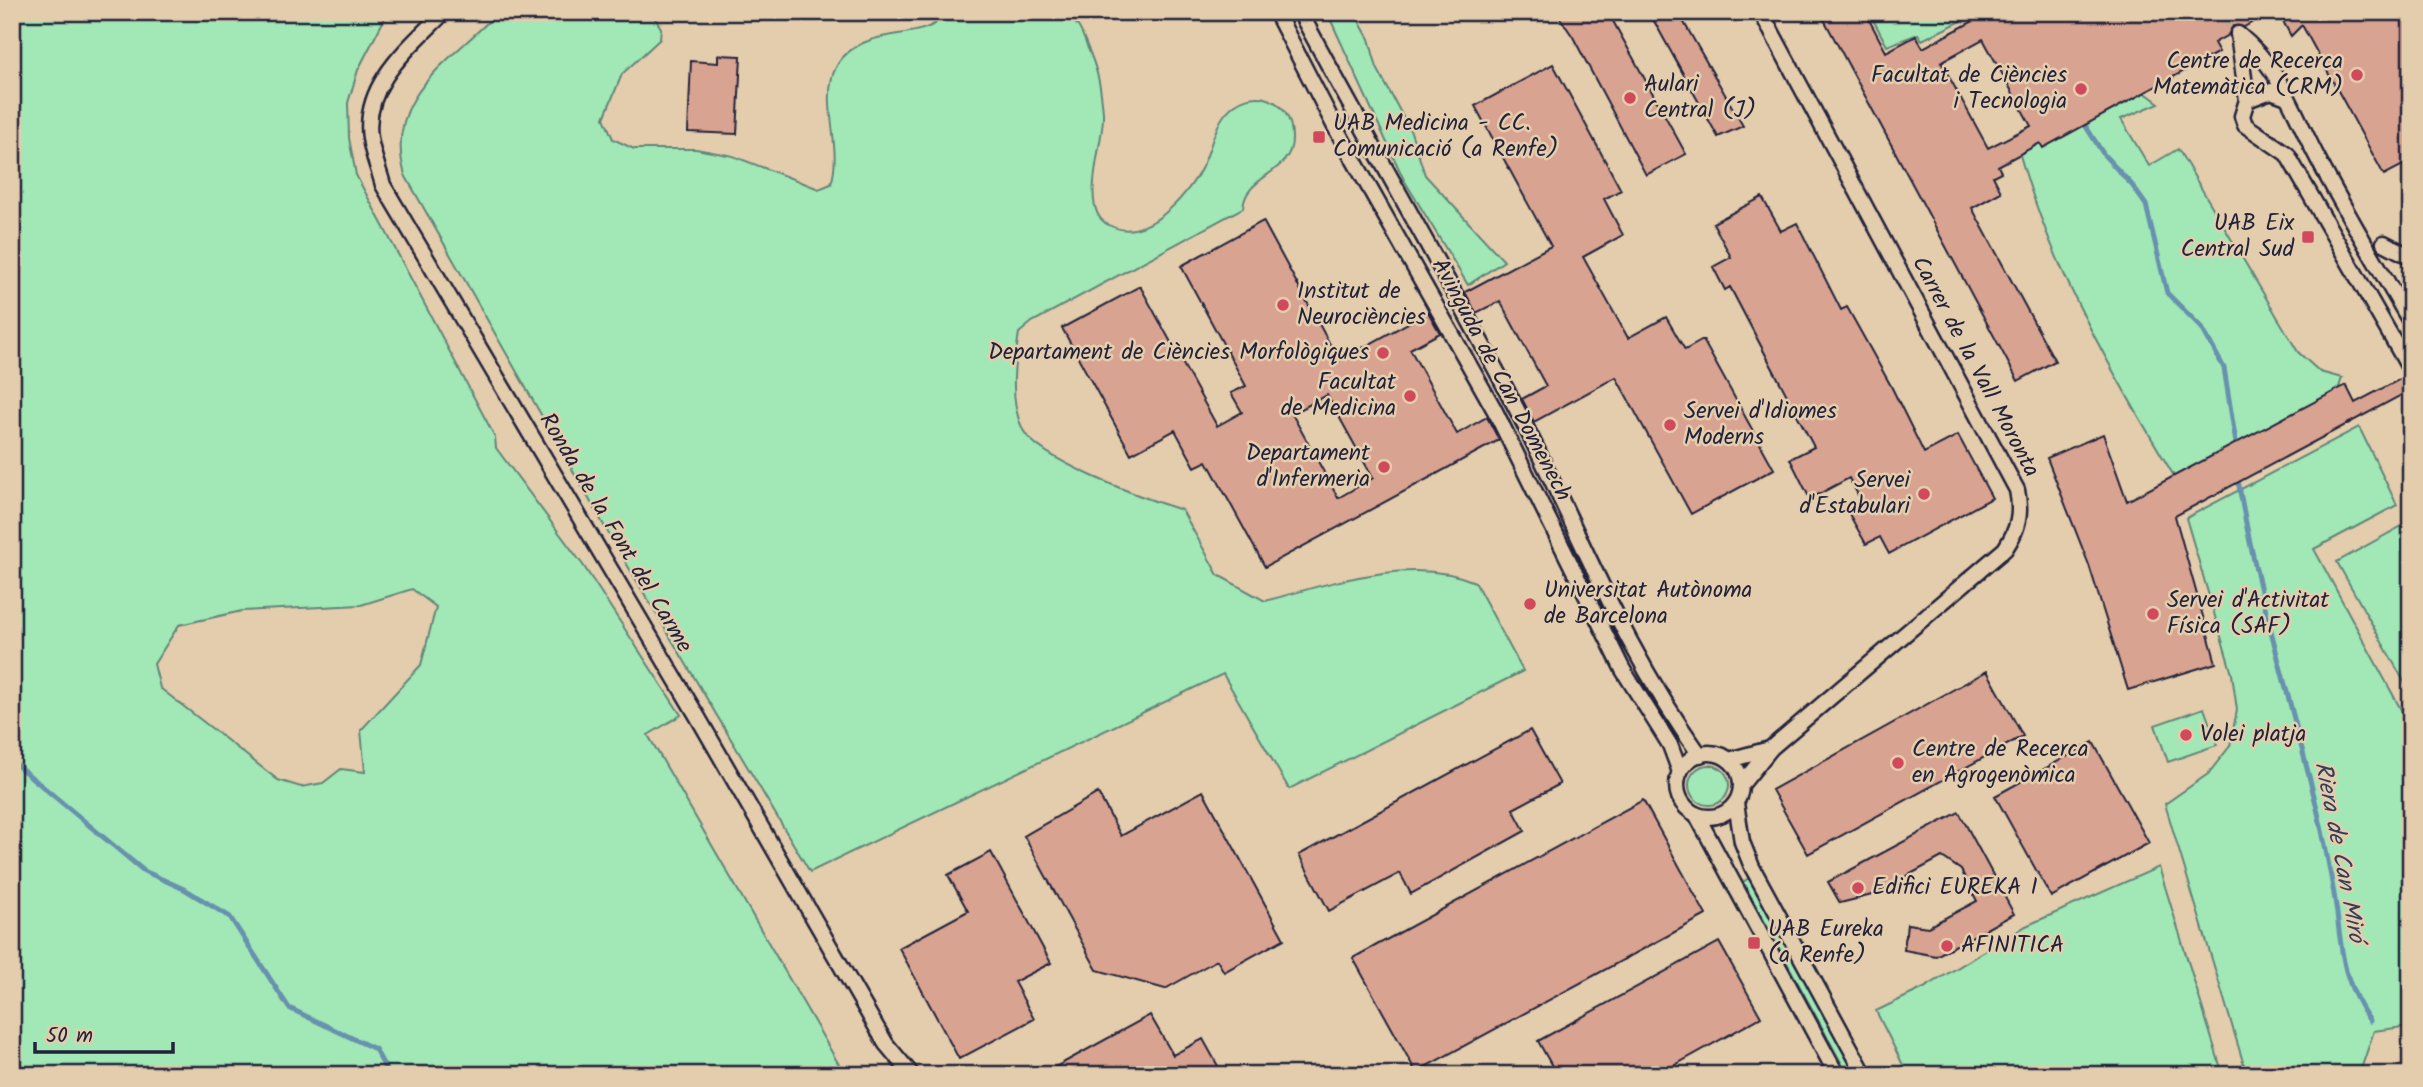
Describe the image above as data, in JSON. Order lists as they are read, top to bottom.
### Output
{
  "streets": {
    "street": ["Carrer de la Vall Moronta", "Avinguda de Can Domenech", "Ronda de la Font del Carme"]
  },
  "crossings": [
    ["Carrer de la Vall Moronta", "Avinguda de Can Domenech"]
  ],
  "water": ["Riera de Can Miró"],
  "places": {
    "other": [
      "Centre de Recerca Matemàtica (CRM)",
      "Facultat de Ciències i Tecnologia",
      "Aulari Central (J)",
      "Institut de Neurociències",
      "Departament de Ciències Morfològiques",
      "Facultat de Medicina",
      "Servei d'Idiomes Moderns",
      "Departament d'Infermeria",
      "Servei d'Estabulari",
      "Universitat Autònoma de Barcelona",
      "Servei d'Activitat Física (SAF)",
      "Volei platja",
      "Centre de Recerca en Agrogenòmica",
      "Edifici EUREKA I",
      "AFINITICA"
    ],
    "transit": ["UAB Medicina - CC. Comunicació (a Renfe)", "UAB Eix Central Sud", "UAB Eureka (a Renfe)"]
  },
  "scale_bar": "50 m"
}
